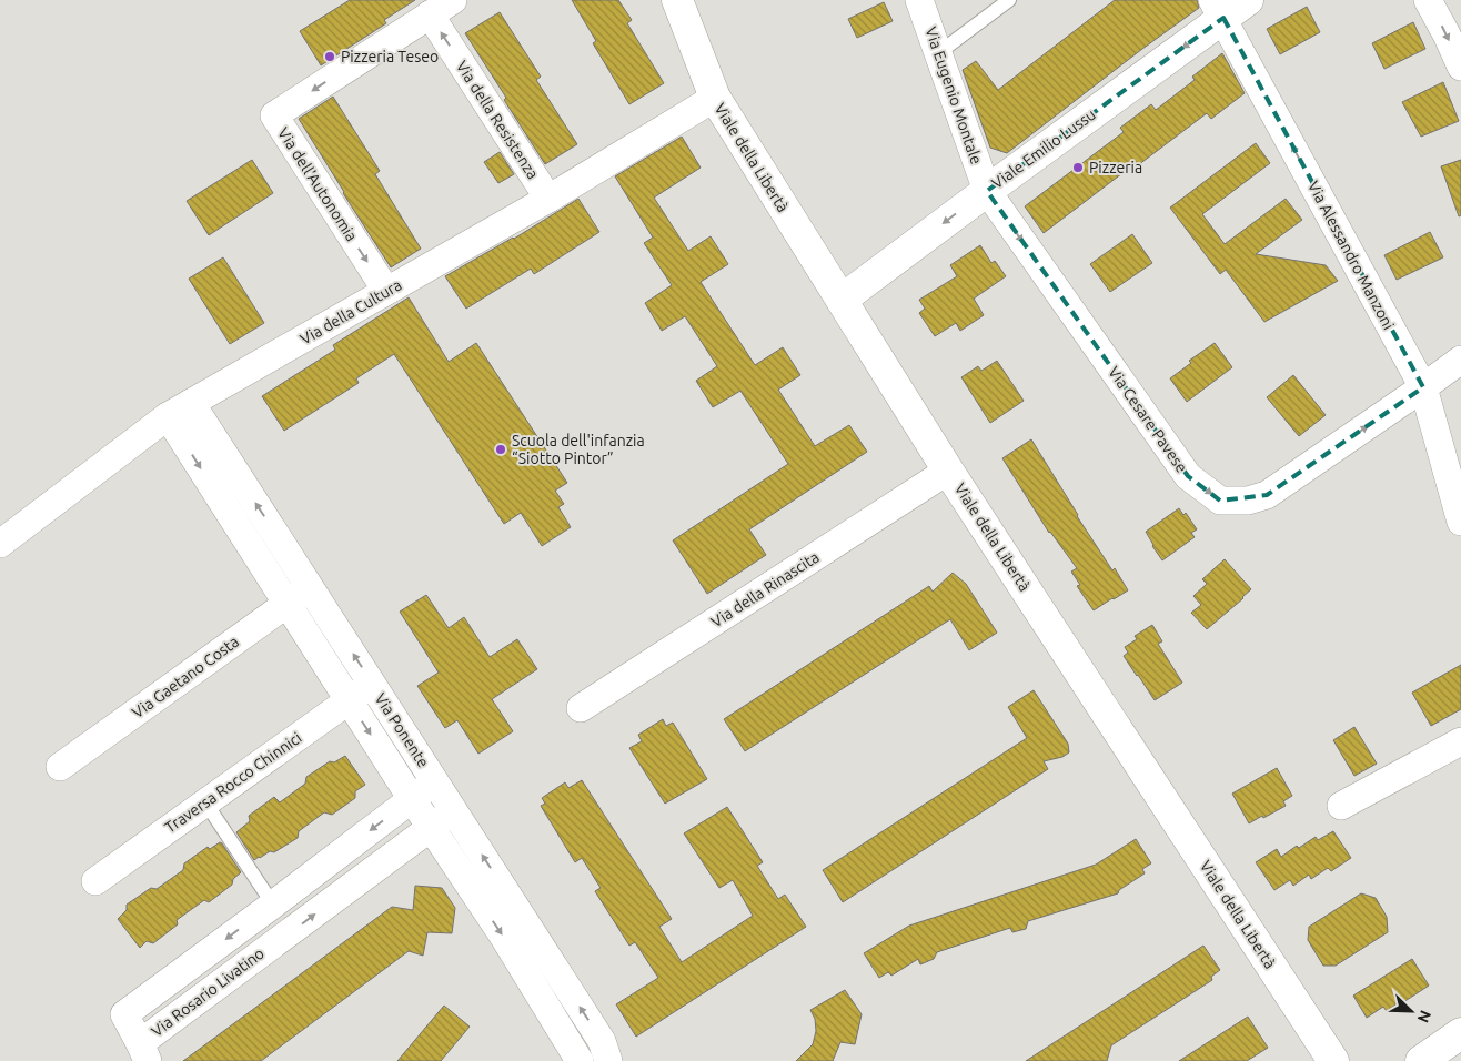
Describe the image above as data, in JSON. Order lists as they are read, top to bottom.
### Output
{
  "streets": {
    "street": [
      "Via Eugenio Montale",
      "Via della Resistenza",
      "Viale Emilio Lussu",
      "Viale della Libertà",
      "Via dell'Autonomia",
      "Via Alessandro Manzoni",
      "Via della Cultura",
      "Via Cesare Pavese",
      "Via della Rinascita",
      "Via Gaetano Costa",
      "Via Ponente",
      "Traversa Rocco Chinnici",
      "Via Rosario Livatino"
    ]
  },
  "crossings": [
    ["Via Eugenio Montale", "Viale Emilio Lussu"],
    ["Via Eugenio Montale", "Via Cesare Pavese"],
    ["Via della Resistenza", "Via dell'Autonomia"],
    ["Via della Resistenza", "Via della Cultura"],
    ["Viale Emilio Lussu", "Viale della Libertà"],
    ["Viale Emilio Lussu", "Via Alessandro Manzoni"],
    ["Viale Emilio Lussu", "Via Cesare Pavese"],
    ["Viale della Libertà", "Via della Cultura"],
    ["Viale della Libertà", "Via della Rinascita"],
    ["Via dell'Autonomia", "Via della Cultura"],
    ["Via Alessandro Manzoni", "Via Cesare Pavese"],
    ["Via della Cultura", "Via Ponente"],
    ["Via Gaetano Costa", "Via Ponente"],
    ["Via Ponente", "Traversa Rocco Chinnici"],
    ["Via Ponente", "Via Rosario Livatino"]
  ],
  "one_way": ["Via della Resistenza", "Viale Emilio Lussu", "Via Alessandro Manzoni"],
  "places": ["Pizzeria Teseo", "Pizzeria", "Scuola dell'infanzia “Siotto Pintor”"],
  "north": "bottom right"
}
